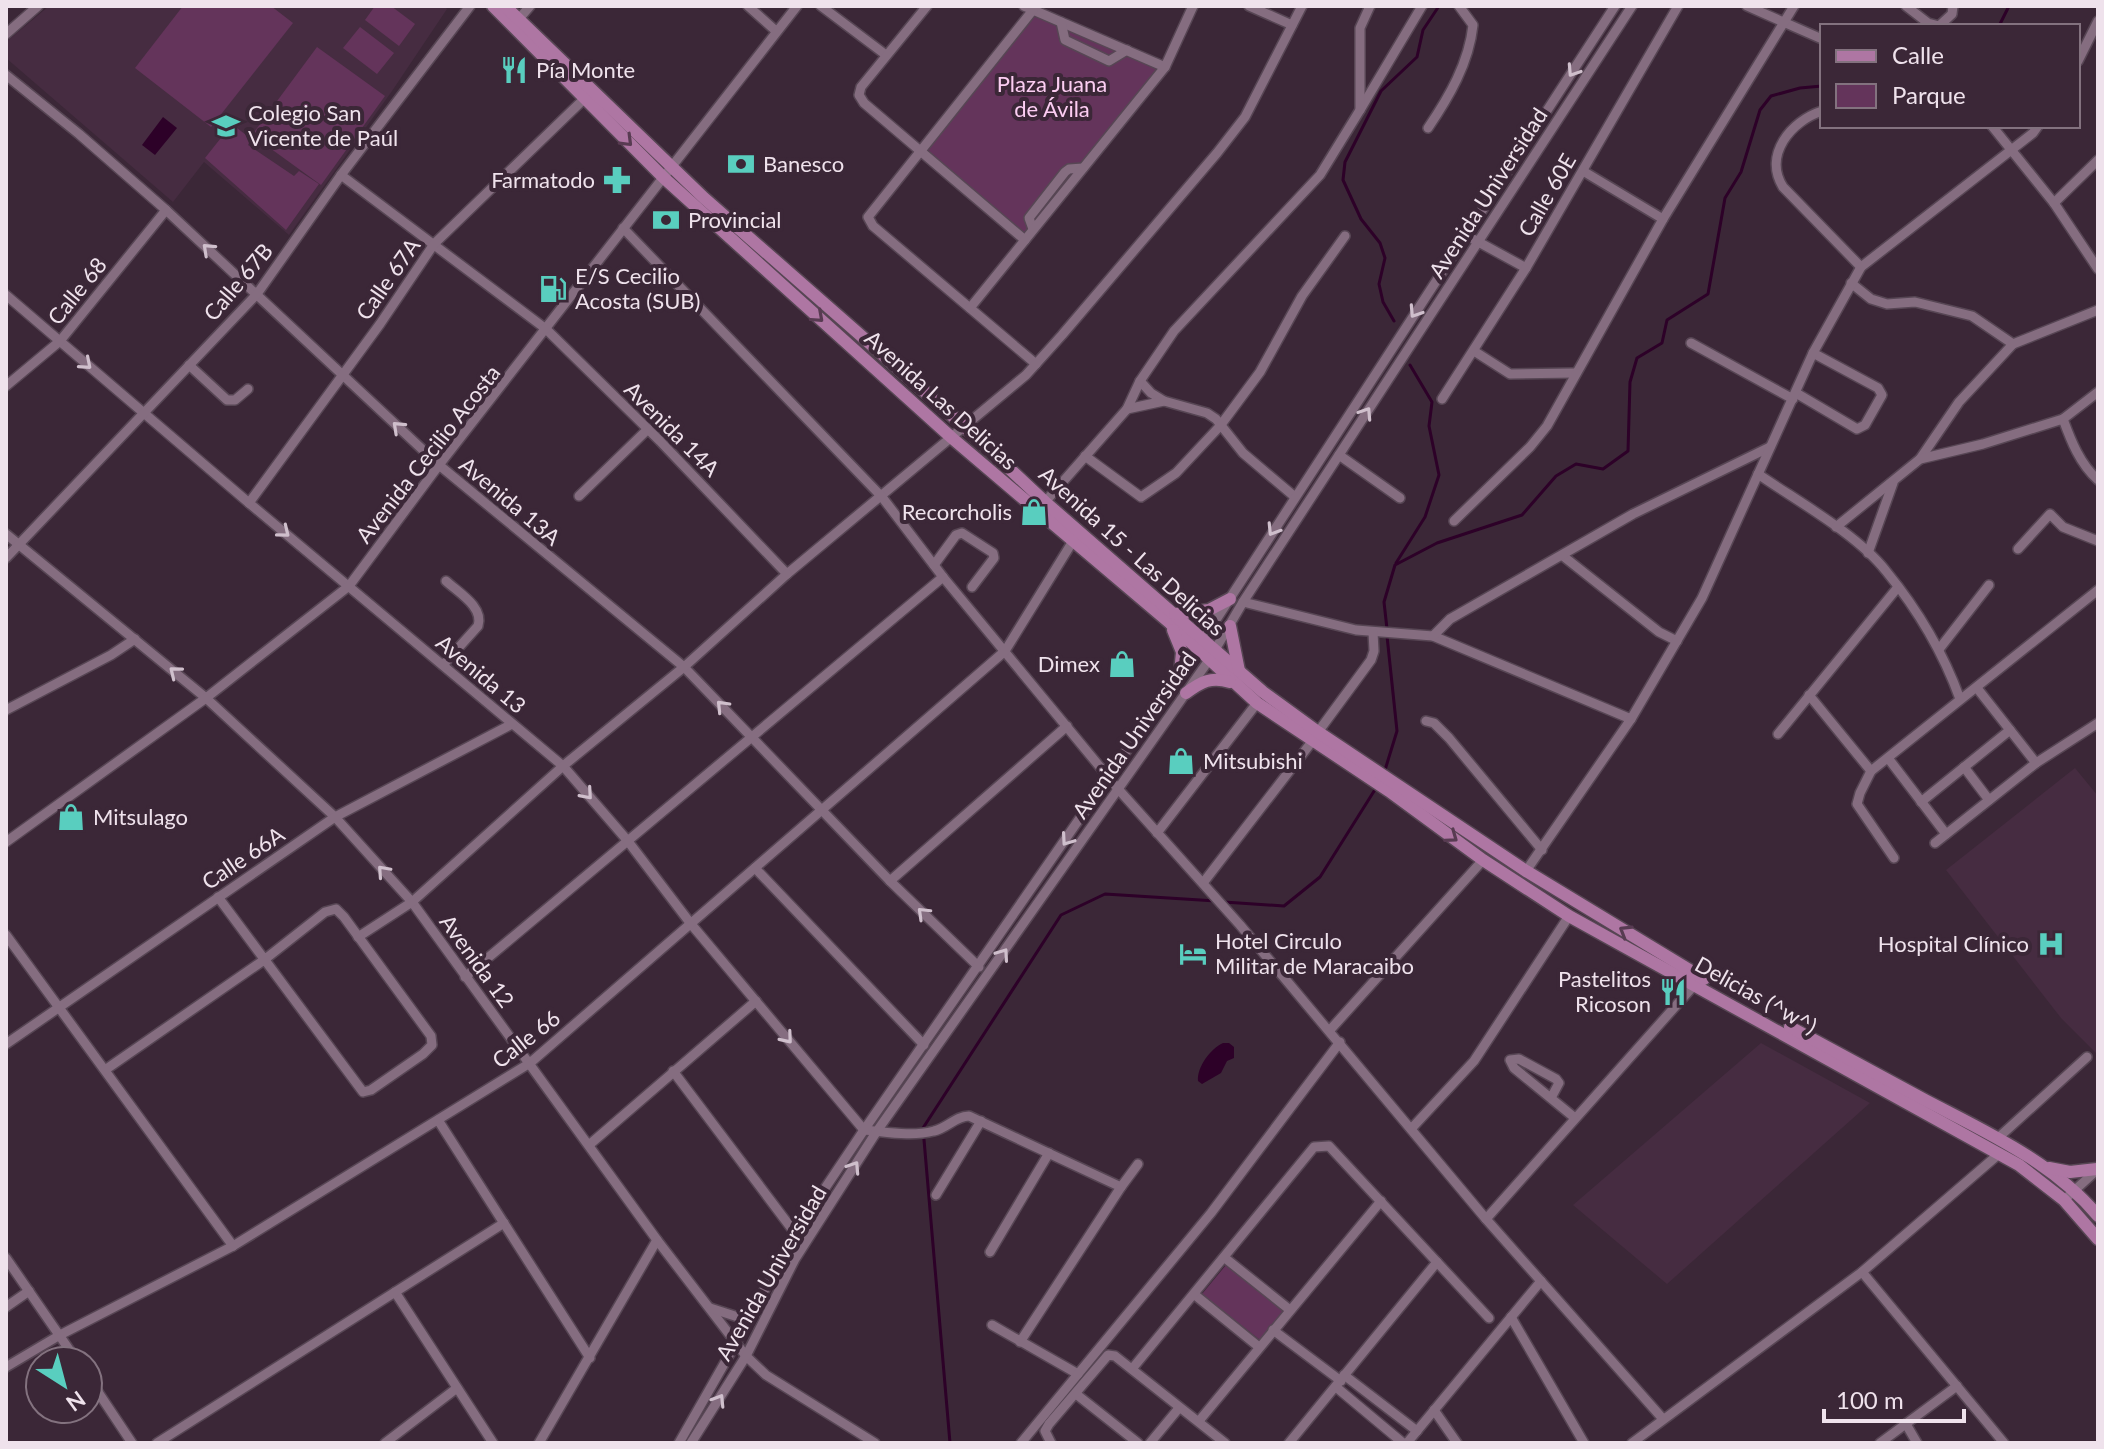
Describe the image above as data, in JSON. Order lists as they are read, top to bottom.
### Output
{
  "streets": {
    "main road": ["Avenida Las Delicias", "Avenida 15 - Las Delicias", "Delicias (^w^)"],
    "street": [
      "Avenida Universidad",
      "Calle 60E",
      "Calle 67A",
      "Calle 67B",
      "Calle 68",
      "Avenida 14A",
      "Avenida Cecilio Acosta",
      "Avenida 13A",
      "Avenida 13",
      "Calle 66A",
      "Avenida 12",
      "Calle 66"
    ]
  },
  "crossings": [
    ["Avenida Universidad", "Avenida Las Delicias"],
    ["Avenida Universidad", "Avenida 13A"],
    ["Avenida Universidad", "Avenida 13"],
    ["Avenida Universidad", "Avenida 12"],
    ["Calle 67A", "Avenida Las Delicias"],
    ["Calle 67A", "Avenida 14A"],
    ["Calle 67A", "Avenida 13A"],
    ["Calle 67A", "Avenida 13"],
    ["Calle 67B", "Avenida 14A"],
    ["Calle 67B", "Avenida 13A"],
    ["Calle 67B", "Avenida 13"],
    ["Calle 67B", "Avenida 12"],
    ["Calle 68", "Avenida 13A"],
    ["Calle 68", "Avenida 13"],
    ["Avenida Las Delicias", "Avenida Cecilio Acosta"],
    ["Avenida Las Delicias", "Avenida 15 - Las Delicias"],
    ["Avenida Las Delicias", "Delicias (^w^)"],
    ["Avenida Las Delicias", "Calle 66"],
    ["Avenida 14A", "Avenida Cecilio Acosta"],
    ["Avenida Cecilio Acosta", "Avenida 13A"],
    ["Avenida Cecilio Acosta", "Avenida 15 - Las Delicias"],
    ["Avenida Cecilio Acosta", "Avenida 13"],
    ["Avenida Cecilio Acosta", "Avenida 12"],
    ["Avenida 13A", "Calle 66"],
    ["Avenida 13", "Calle 66A"],
    ["Avenida 13", "Calle 66"],
    ["Calle 66A", "Avenida 12"],
    ["Avenida 12", "Calle 66"]
  ],
  "one_way": ["Avenida Las Delicias", "Avenida 13A", "Avenida 13"],
  "parks": ["Plaza Juana de Ávila"],
  "places": {
    "restaurant": ["Pía Monte", "Pastelitos Ricoson"],
    "school or university": ["Colegio San Vicente de Paúl"],
    "bank": ["Banesco", "Provincial"],
    "pharmacy": ["Farmatodo"],
    "fuel station": ["E/S Cecilio Acosta (SUB)"],
    "shop": [
      "Recorcholis",
      "Dimex",
      "Mitsubishi",
      "Mitsulago"
    ],
    "hospital": ["Hospital Clínico"],
    "hotel": ["Hotel Circulo Militar de Maracaibo"]
  },
  "legend": ["Calle", "Parque"],
  "scale_bar": "100 m",
  "north": "bottom right"
}
